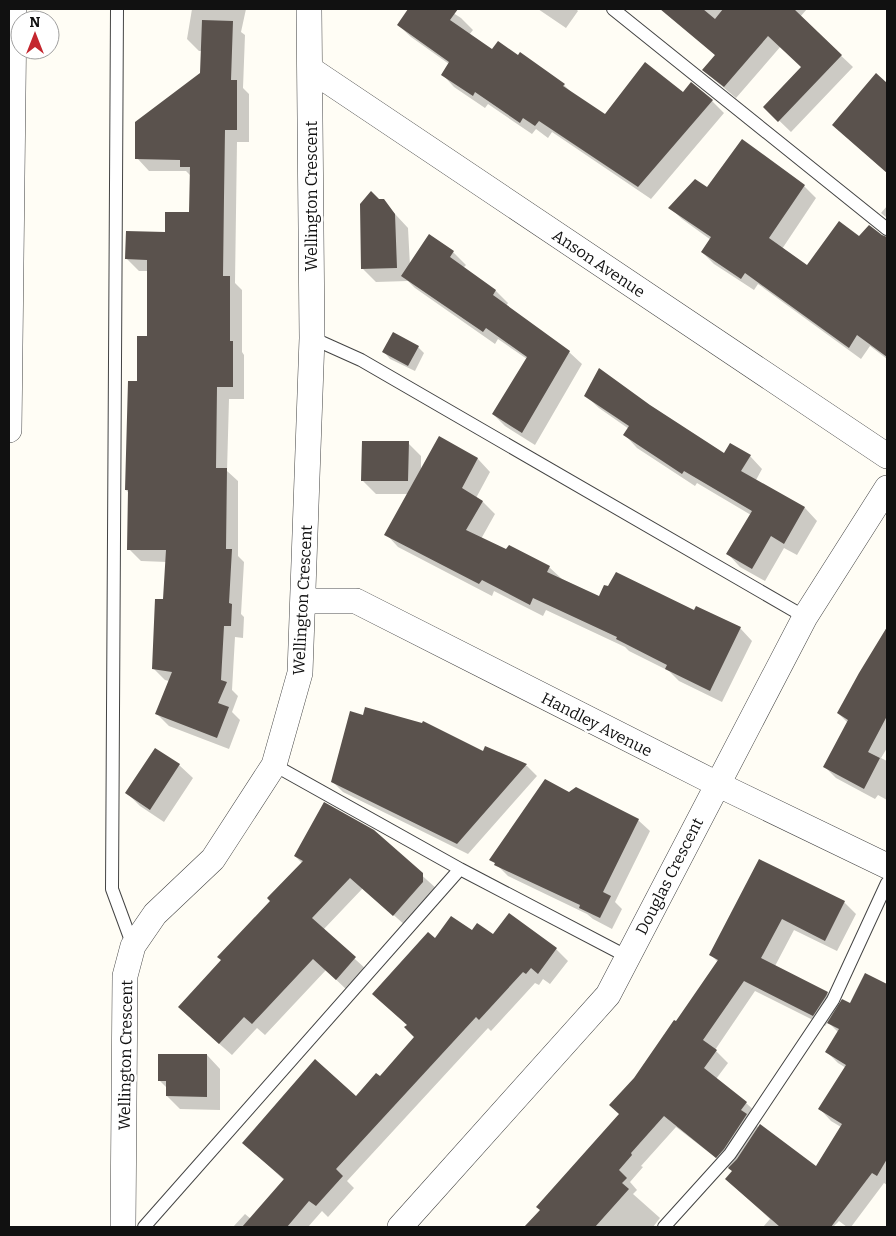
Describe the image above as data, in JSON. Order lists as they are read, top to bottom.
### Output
{
  "streets": {
    "street": [
      "Wellington Crescent",
      "Anson Avenue",
      "Handley Avenue",
      "Douglas Crescent"
    ]
  },
  "crossings": [
    ["Wellington Crescent", "Anson Avenue"],
    ["Wellington Crescent", "Handley Avenue"],
    ["Handley Avenue", "Douglas Crescent"]
  ],
  "north": "top"
}
